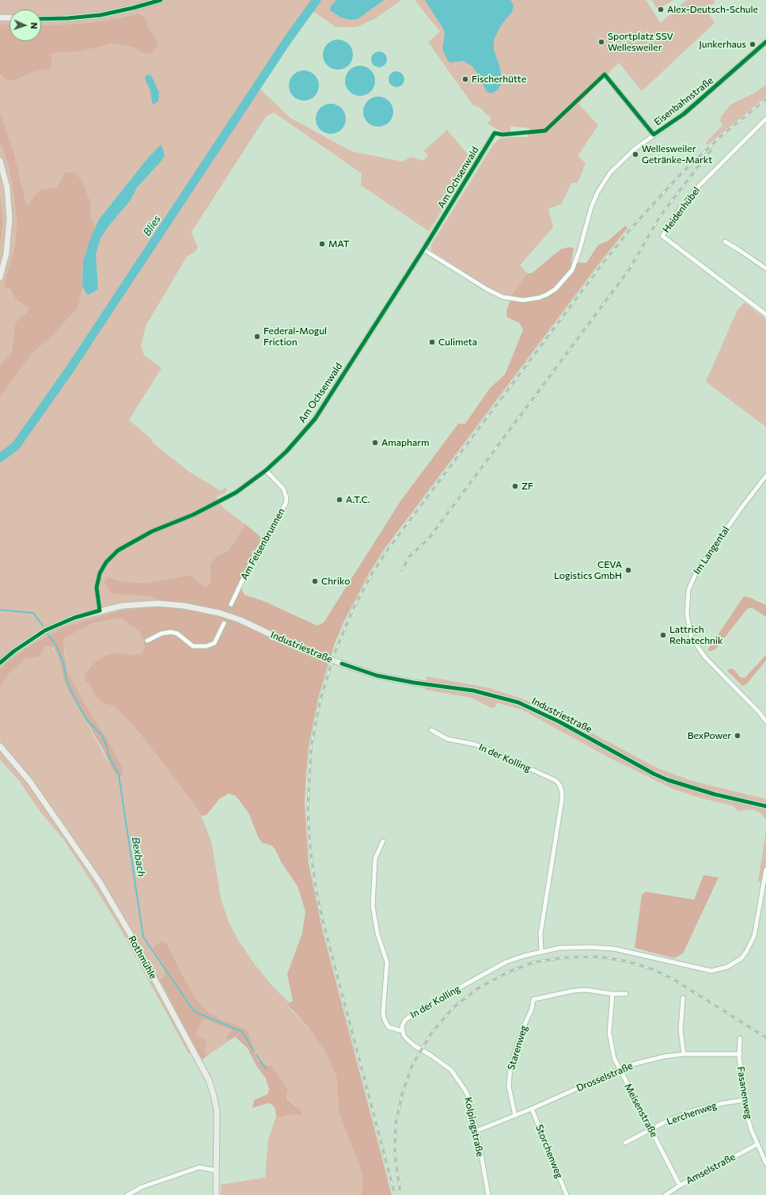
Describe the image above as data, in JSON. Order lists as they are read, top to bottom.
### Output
{
  "streets": {
    "street": [
      "Eisenbahnstraße",
      "Am Ochsenwald",
      "Heidenhübel",
      "Am Felsenbrunnen",
      "Im Langental",
      "Industriestraße",
      "In der Kolling",
      "Rothmühle",
      "Starenweg",
      "Drosselstraße",
      "Fasanenweg",
      "Meisenstraße",
      "Lerchenweg",
      "Kolpingstraße",
      "Storchenweg",
      "Amselstraße"
    ]
  },
  "crossings": [
    ["Eisenbahnstraße", "Am Ochsenwald"],
    ["Am Ochsenwald", "Am Felsenbrunnen"],
    ["Am Ochsenwald", "Industriestraße"],
    ["In der Kolling", "Kolpingstraße"],
    ["Starenweg", "Drosselstraße"],
    ["Starenweg", "Meisenstraße"],
    ["Drosselstraße", "Fasanenweg"],
    ["Drosselstraße", "Meisenstraße"],
    ["Drosselstraße", "Kolpingstraße"],
    ["Drosselstraße", "Storchenweg"],
    ["Fasanenweg", "Lerchenweg"],
    ["Fasanenweg", "Amselstraße"],
    ["Meisenstraße", "Lerchenweg"],
    ["Meisenstraße", "Amselstraße"]
  ],
  "water": ["Blies", "Bexbach"],
  "places": [
    "Alex-Deutsch-Schule",
    "Sportplatz SSV Wellesweiler",
    "Junkerhaus",
    "Fischerhütte",
    "Wellesweiler Getränke-Markt",
    "MAT",
    "Federal-Mogul Friction",
    "Culimeta",
    "Amapharm",
    "ZF",
    "A.T.C.",
    "CEVA Logistics GmbH",
    "Chriko",
    "Lattrich Rehatechnik",
    "BexPower"
  ],
  "north": "right"
}
